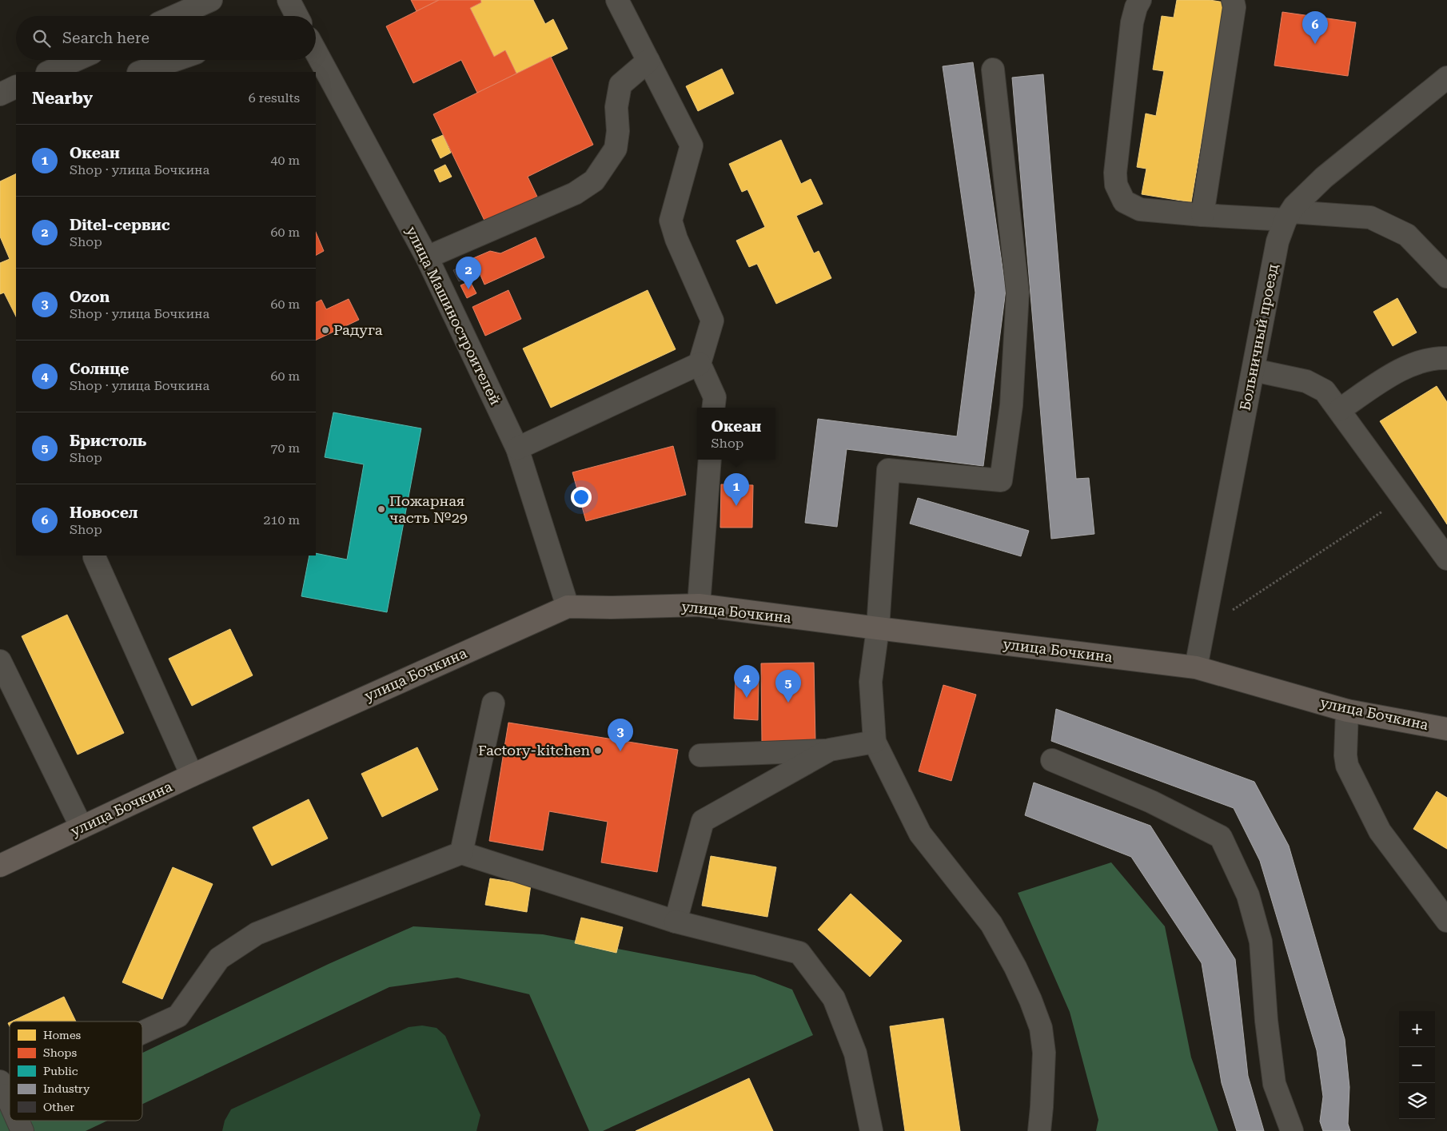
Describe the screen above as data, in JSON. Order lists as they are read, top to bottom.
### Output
{
  "streets": {
    "main road": ["улица Бочкина"],
    "street": ["улица Машиностроителей", "Больничный проезд"]
  },
  "crossings": [
    ["улица Машиностроителей", "улица Бочкина"],
    ["Больничный проезд", "улица Бочкина"]
  ],
  "places": ["Радуга", "Пожарная часть №29", "Factory-kitchen"],
  "legend": [
    "Homes",
    "Shops",
    "Public",
    "Industry",
    "Other"
  ],
  "page": {
    "pins": [
      "6",
      "2",
      "1",
      "4",
      "5",
      "3"
    ],
    "search": "Search here",
    "heading": ["Nearby", "6 results"],
    "list": [
      {
        "mark": "1",
        "name": "Океан",
        "note": "Shop · улица Бочкина",
        "value": "40 m"
      },
      {
        "mark": "2",
        "name": "Ditel-сервис",
        "note": "Shop",
        "value": "60 m"
      },
      {
        "mark": "3",
        "name": "Ozon",
        "note": "Shop · улица Бочкина",
        "value": "60 m"
      },
      {
        "mark": "4",
        "name": "Солнце",
        "note": "Shop · улица Бочкина",
        "value": "60 m"
      },
      {
        "mark": "5",
        "name": "Бристоль",
        "note": "Shop",
        "value": "70 m"
      },
      {
        "mark": "6",
        "name": "Новосел",
        "note": "Shop",
        "value": "210 m"
      }
    ],
    "popup": ["Океан", "Shop"],
    "map_buttons": ["+", "−"]
  }
}
